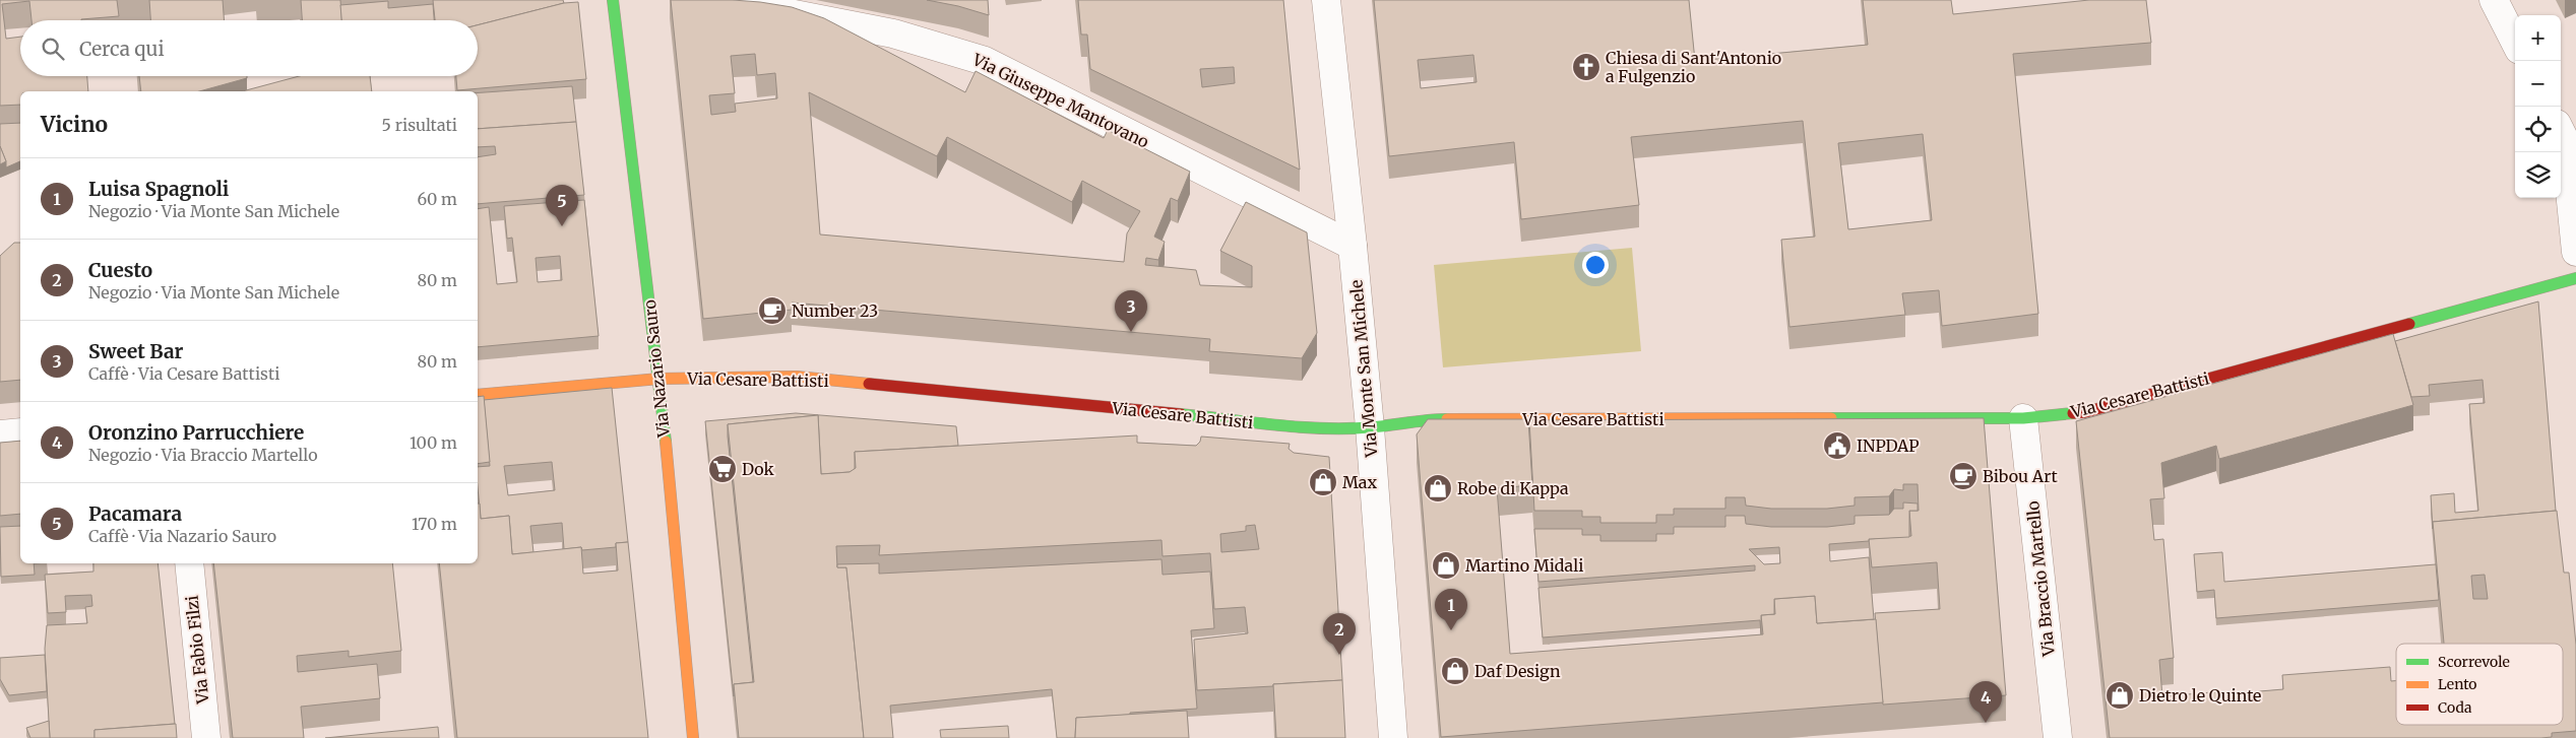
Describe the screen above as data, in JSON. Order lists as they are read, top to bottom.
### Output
{
  "streets": {
    "street": [
      "Via Giuseppe Mantovano",
      "Via Nazario Sauro",
      "Via Monte San Michele",
      "Via Cesare Battisti",
      "Via Braccio Martello",
      "Via Fabio Filzi"
    ]
  },
  "crossings": [
    ["Via Giuseppe Mantovano", "Via Monte San Michele"],
    ["Via Nazario Sauro", "Via Cesare Battisti"],
    ["Via Monte San Michele", "Via Cesare Battisti"],
    ["Via Cesare Battisti", "Via Braccio Martello"]
  ],
  "places": {
    "church": ["Chiesa di Sant'Antonio a Fulgenzio"],
    "cafe": ["Number 23", "Bibou Art"],
    "public building": ["INPDAP"],
    "supermarket": ["Dok"],
    "shop": [
      "Max",
      "Robe di Kappa",
      "Martino Midali",
      "Daf Design",
      "Dietro le Quinte"
    ]
  },
  "legend": ["Scorrevole", "Lento", "Coda"],
  "page": {
    "map_buttons": ["+", "−"],
    "search": "Cerca qui",
    "heading": ["Vicino", "5 risultati"],
    "list": [
      {
        "mark": "1",
        "name": "Luisa Spagnoli",
        "note": "Negozio · Via Monte San Michele",
        "value": "60 m"
      },
      {
        "mark": "2",
        "name": "Cuesto",
        "note": "Negozio · Via Monte San Michele",
        "value": "80 m"
      },
      {
        "mark": "3",
        "name": "Sweet Bar",
        "note": "Caffè · Via Cesare Battisti",
        "value": "80 m"
      },
      {
        "mark": "4",
        "name": "Oronzino Parrucchiere",
        "note": "Negozio · Via Braccio Martello",
        "value": "100 m"
      },
      {
        "mark": "5",
        "name": "Pacamara",
        "note": "Caffè · Via Nazario Sauro",
        "value": "170 m"
      }
    ],
    "pins": [
      "5",
      "3",
      "1",
      "2",
      "4"
    ]
  }
}
